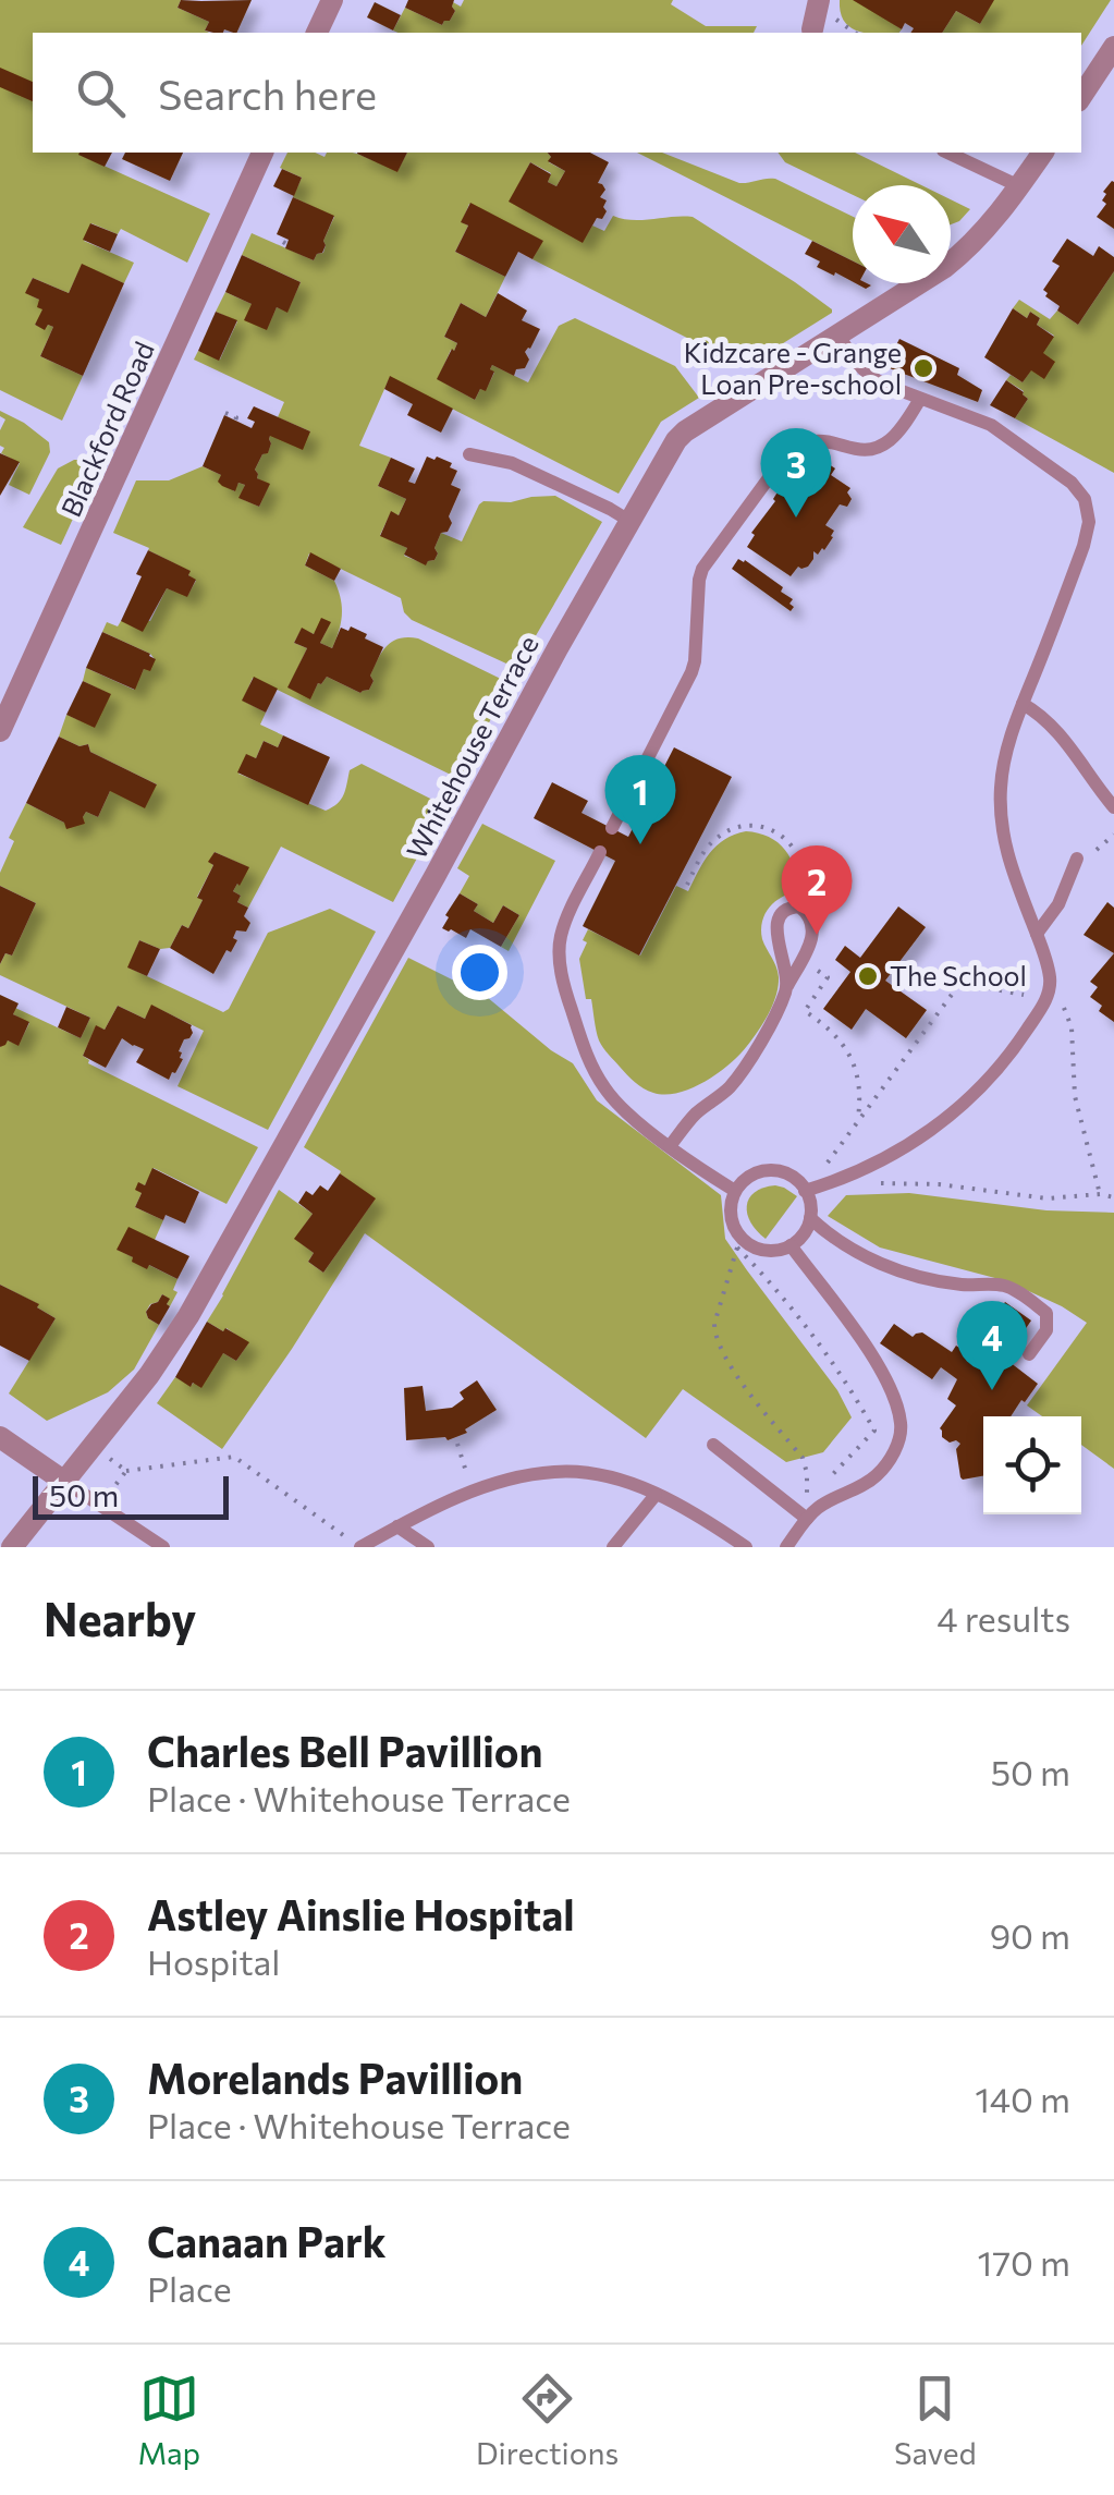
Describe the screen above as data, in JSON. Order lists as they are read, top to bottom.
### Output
{
  "streets": {
    "street": ["Blackford Road", "Whitehouse Terrace"]
  },
  "places": ["Kidzcare - Grange Loan Pre-school", "The School"],
  "scale_bar": "50 m",
  "north": "top left",
  "page": {
    "search": "Search here",
    "pins": [
      "3",
      "1",
      "2",
      "4"
    ],
    "scale": "50 m",
    "heading": ["Nearby", "4 results"],
    "list": [
      {
        "mark": "1",
        "name": "Charles Bell Pavillion",
        "note": "Place · Whitehouse Terrace",
        "value": "50 m"
      },
      {
        "mark": "2",
        "name": "Astley Ainslie Hospital",
        "note": "Hospital",
        "value": "90 m"
      },
      {
        "mark": "3",
        "name": "Morelands Pavillion",
        "note": "Place · Whitehouse Terrace",
        "value": "140 m"
      },
      {
        "mark": "4",
        "name": "Canaan Park",
        "note": "Place",
        "value": "170 m"
      }
    ],
    "nav": ["Map", "Directions", "Saved"]
  }
}
